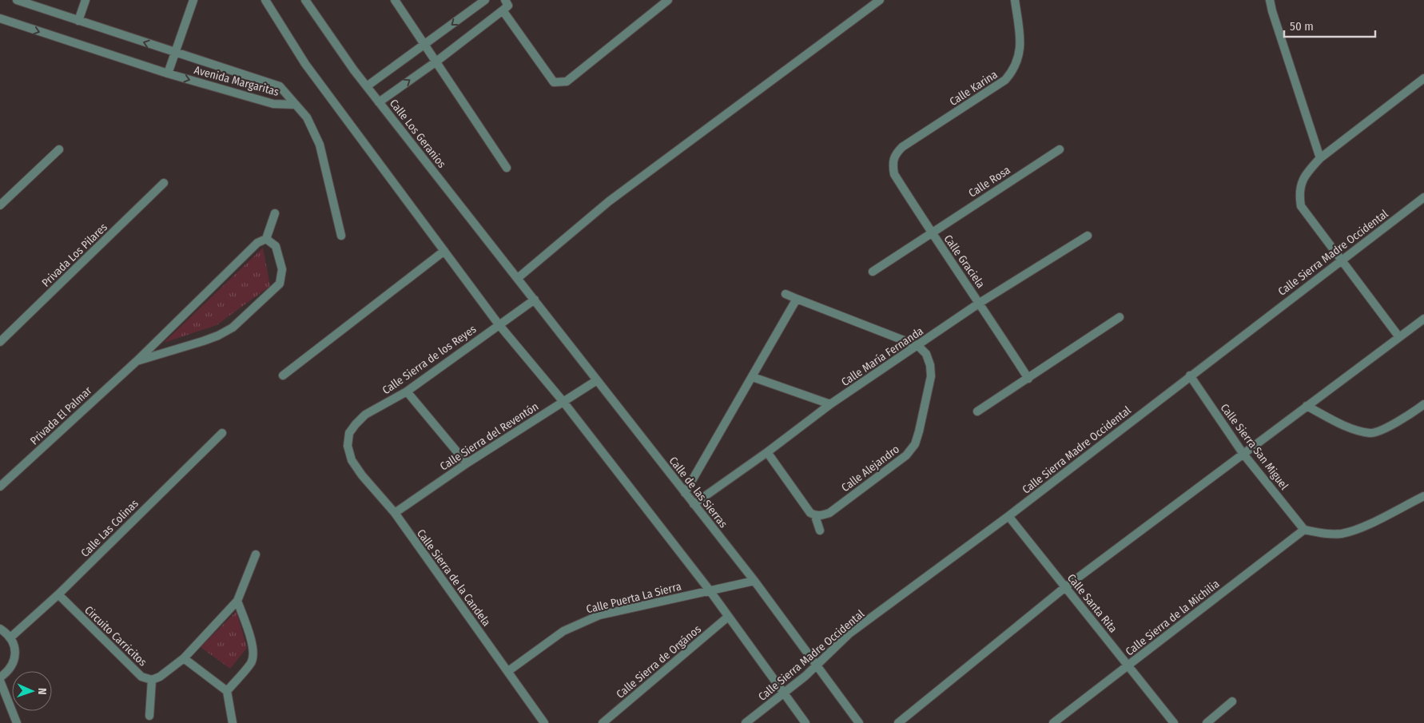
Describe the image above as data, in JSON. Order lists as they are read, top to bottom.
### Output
{
  "streets": {
    "street": [
      "Avenida Margaritas",
      "Calle Karina",
      "Calle Los Geranios",
      "Calle Rosa",
      "Calle Sierra Madre Occidental",
      "Privada Los Pilares",
      "Calle Graciela",
      "Calle María Fernanda",
      "Calle Sierra de los Reyes",
      "Privada El Palmar",
      "Calle Sierra del Reventón",
      "Calle Sierra San Miguel",
      "Calle Alejandro",
      "Calle de las Sierras",
      "Calle Las Colinas",
      "Calle Sierra de la Candela",
      "Calle Puerta La Sierra",
      "Calle Santa Rita",
      "Calle Sierra de la Michilia",
      "Circuito Carricitos",
      "Calle Sierra de Orgános"
    ]
  },
  "crossings": [
    ["Calle Karina", "Calle Graciela"],
    ["Calle Los Geranios", "Calle de las Sierras"],
    ["Calle Rosa", "Calle Graciela"],
    ["Calle Sierra Madre Occidental", "Calle Sierra San Miguel"],
    ["Calle Sierra Madre Occidental", "Calle de las Sierras"],
    ["Calle Sierra Madre Occidental", "Calle Santa Rita"],
    ["Calle Graciela", "Calle María Fernanda"],
    ["Calle María Fernanda", "Calle Alejandro"],
    ["Calle María Fernanda", "Calle de las Sierras"],
    ["Calle Sierra de los Reyes", "Calle de las Sierras"],
    ["Calle Sierra de los Reyes", "Calle Sierra de la Candela"],
    ["Calle Sierra del Reventón", "Calle de las Sierras"],
    ["Calle Sierra del Reventón", "Calle Sierra de la Candela"],
    ["Calle Sierra San Miguel", "Calle Sierra de la Michilia"],
    ["Calle de las Sierras", "Calle Puerta La Sierra"],
    ["Calle Las Colinas", "Circuito Carricitos"],
    ["Calle Sierra de la Candela", "Calle Puerta La Sierra"],
    ["Calle Santa Rita", "Calle Sierra de la Michilia"]
  ],
  "scale_bar": "50 m",
  "north": "right"
}
